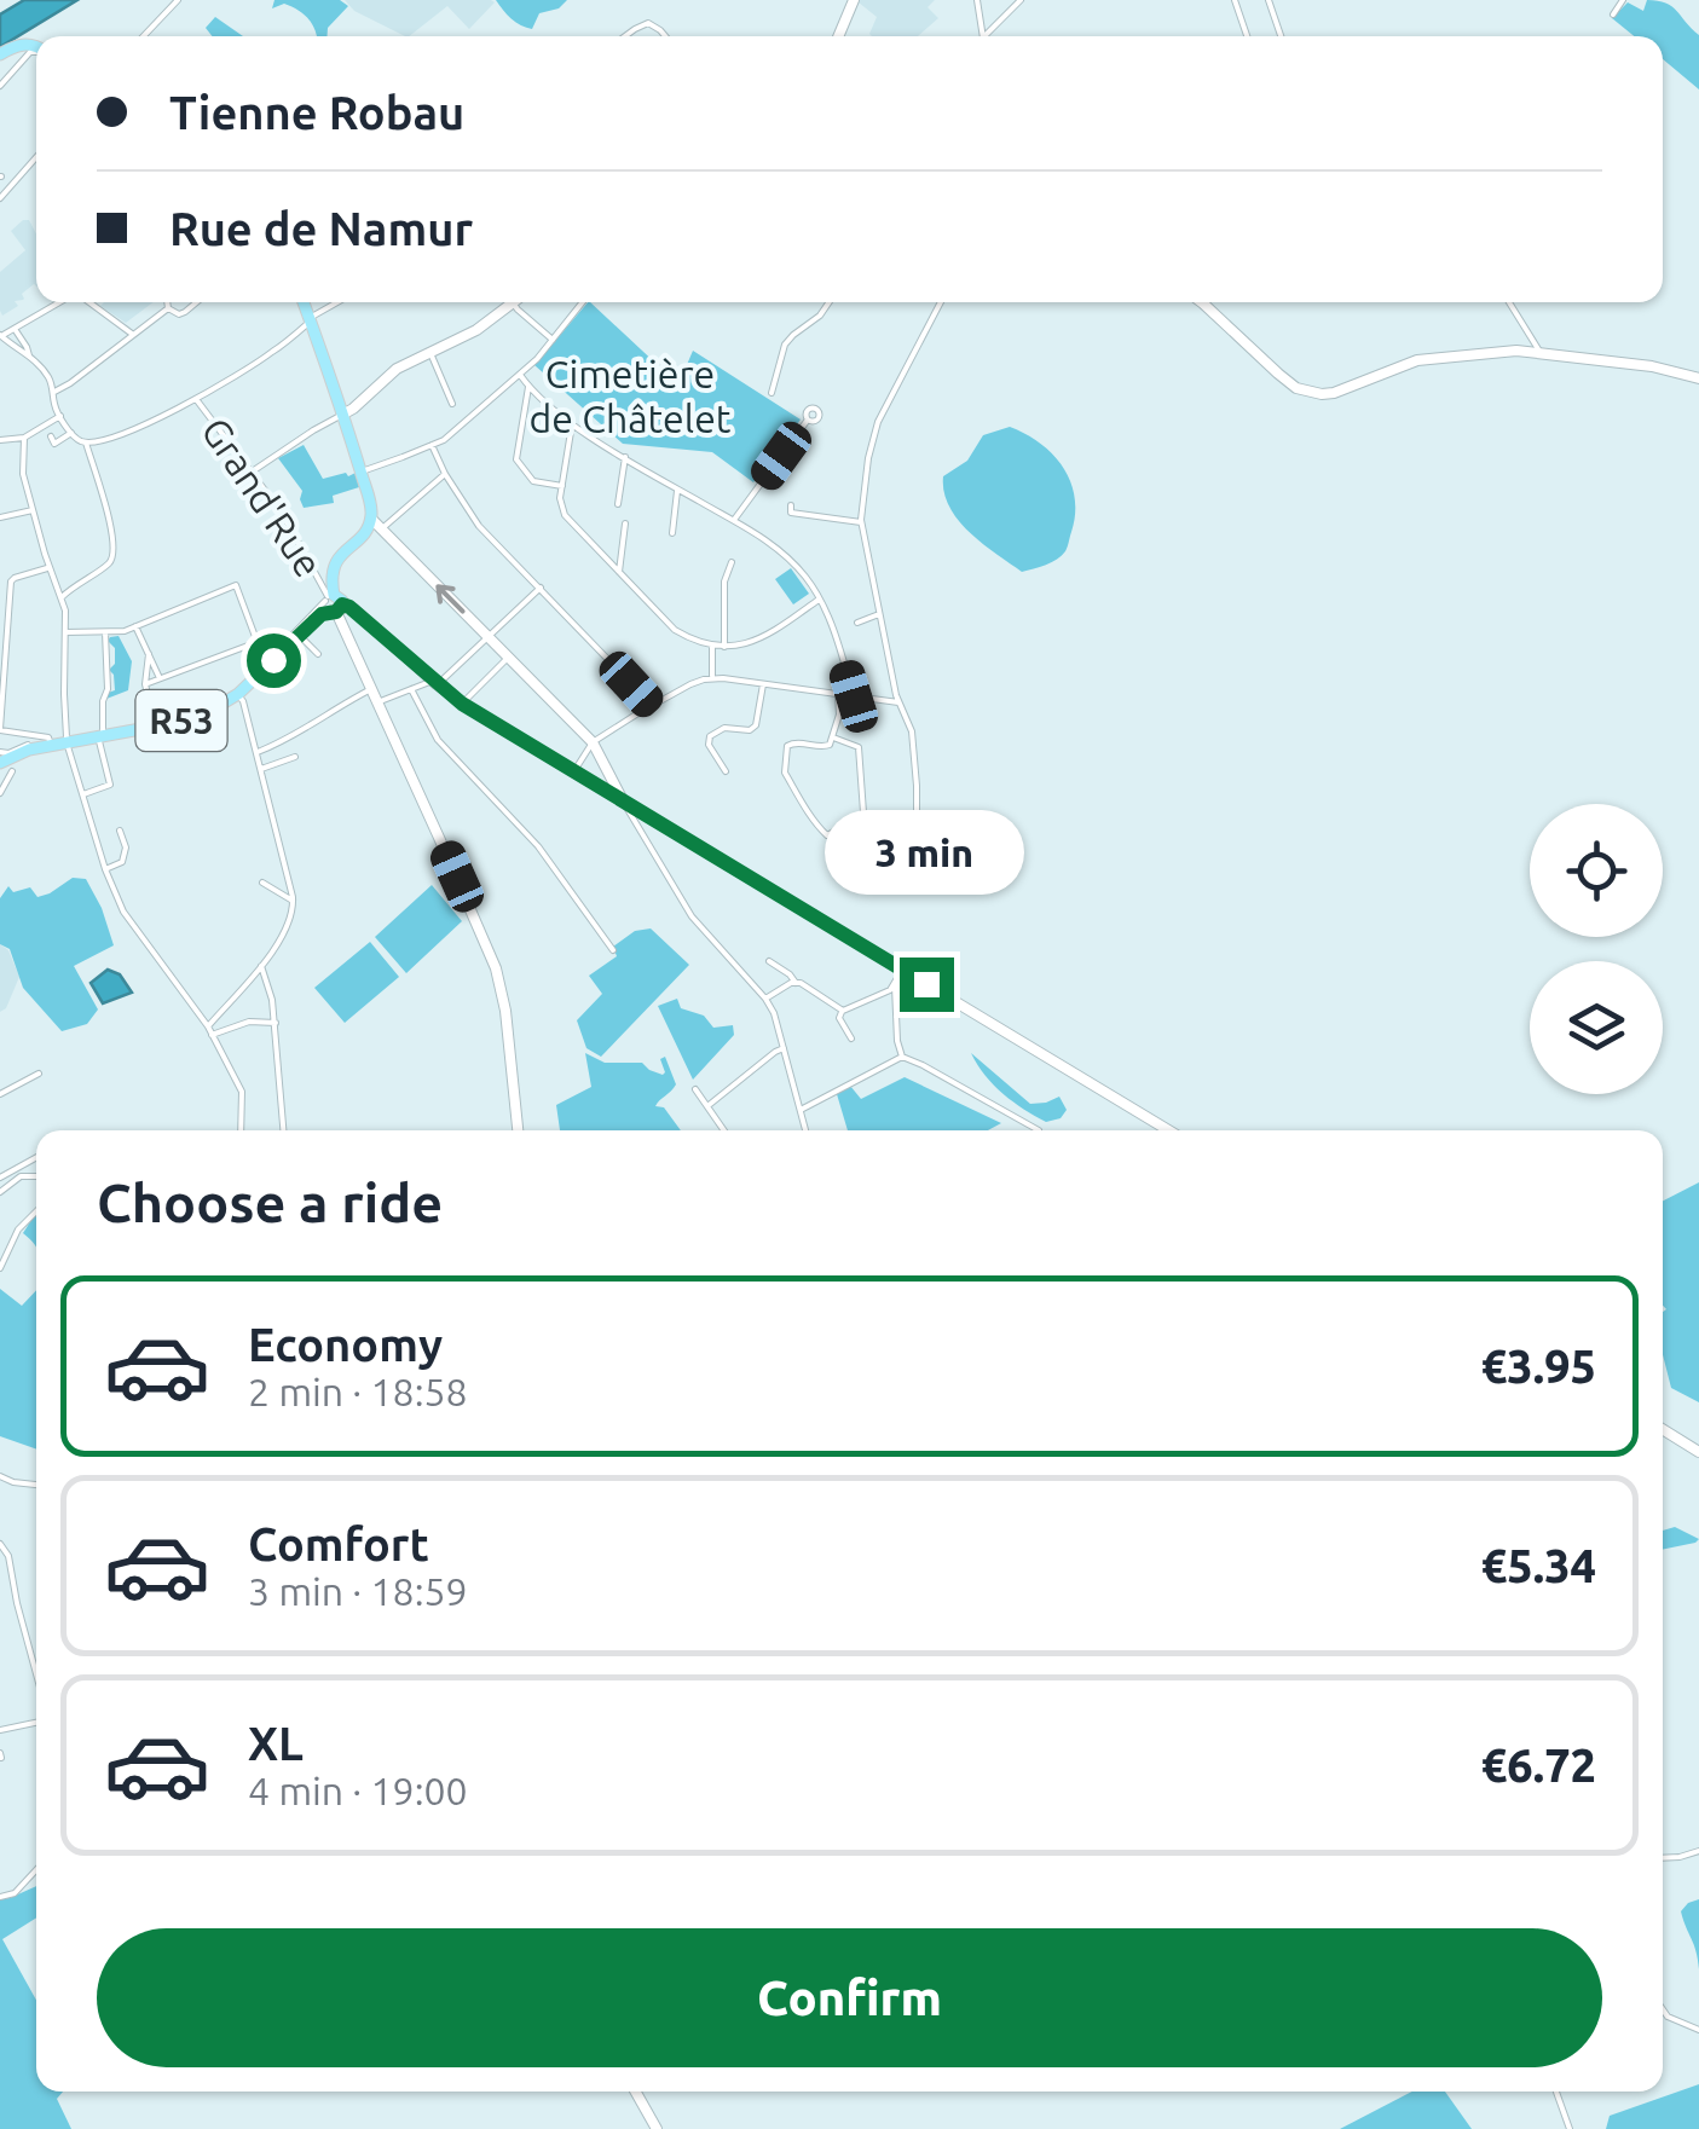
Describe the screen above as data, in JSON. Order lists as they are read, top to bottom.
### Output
{
  "streets": {
    "main road": ["R53"],
    "street": ["Grand'Rue"]
  },
  "crossings": [
    ["Grand'Rue", "R53"]
  ],
  "parks": ["Cimetière de Châtelet"],
  "page": {
    "banner": ["Tienne Robau", "Rue de Namur"],
    "bubble": "3 min",
    "heading": "Choose a ride",
    "list": [
      {
        "name": "Economy",
        "note": "2 min · 18:58",
        "value": "€3.95"
      },
      {
        "name": "Comfort",
        "note": "3 min · 18:59",
        "value": "€5.34"
      },
      {
        "name": "XL",
        "note": "4 min · 19:00",
        "value": "€6.72"
      }
    ],
    "buttons": "Confirm"
  }
}
